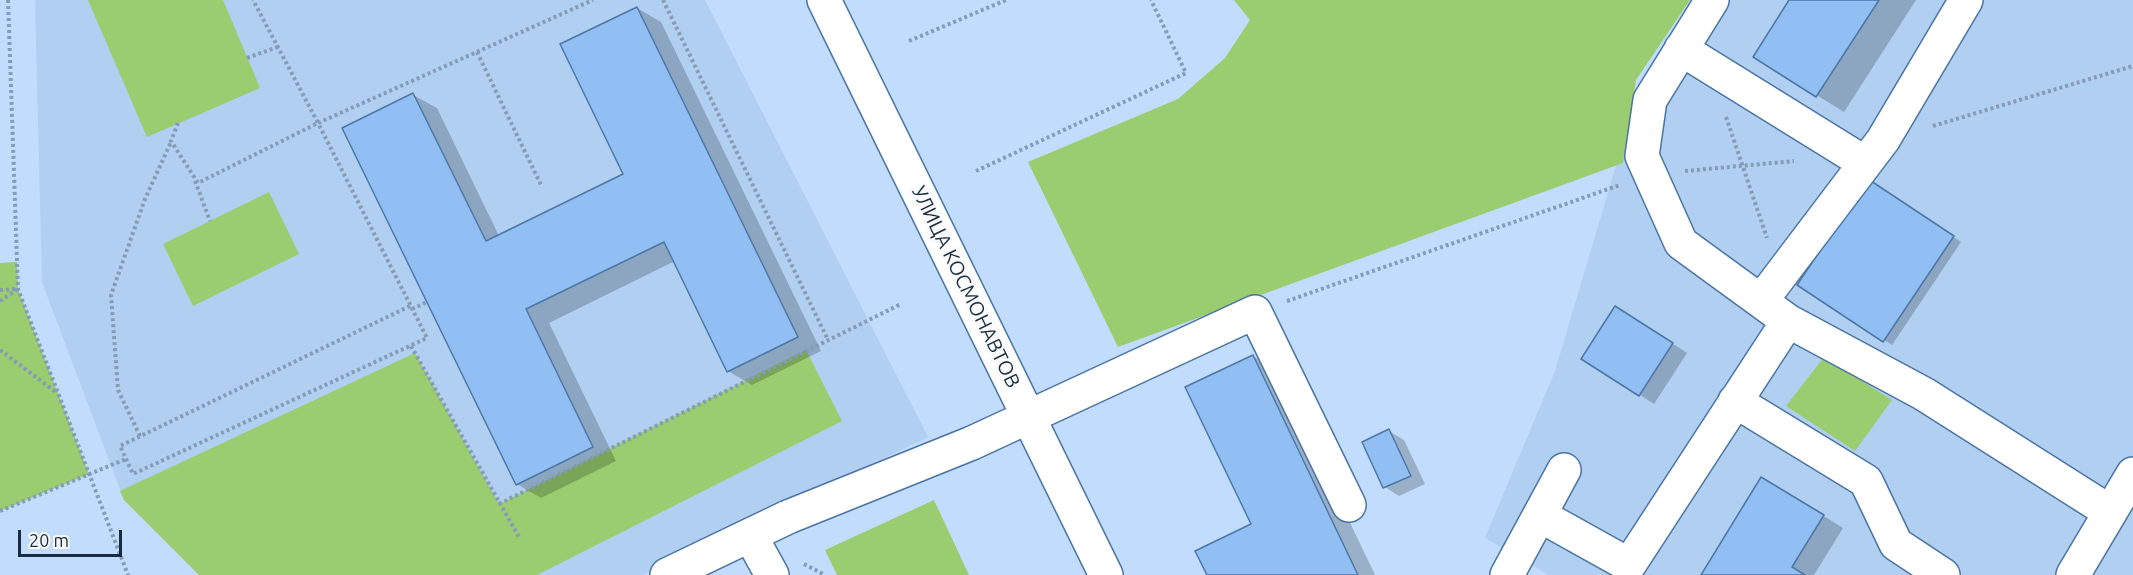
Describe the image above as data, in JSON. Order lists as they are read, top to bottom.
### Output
{
  "streets": {
    "street": ["УЛИЦА КОСМОНАВТОВ"]
  },
  "scale_bar": "20 m"
}
